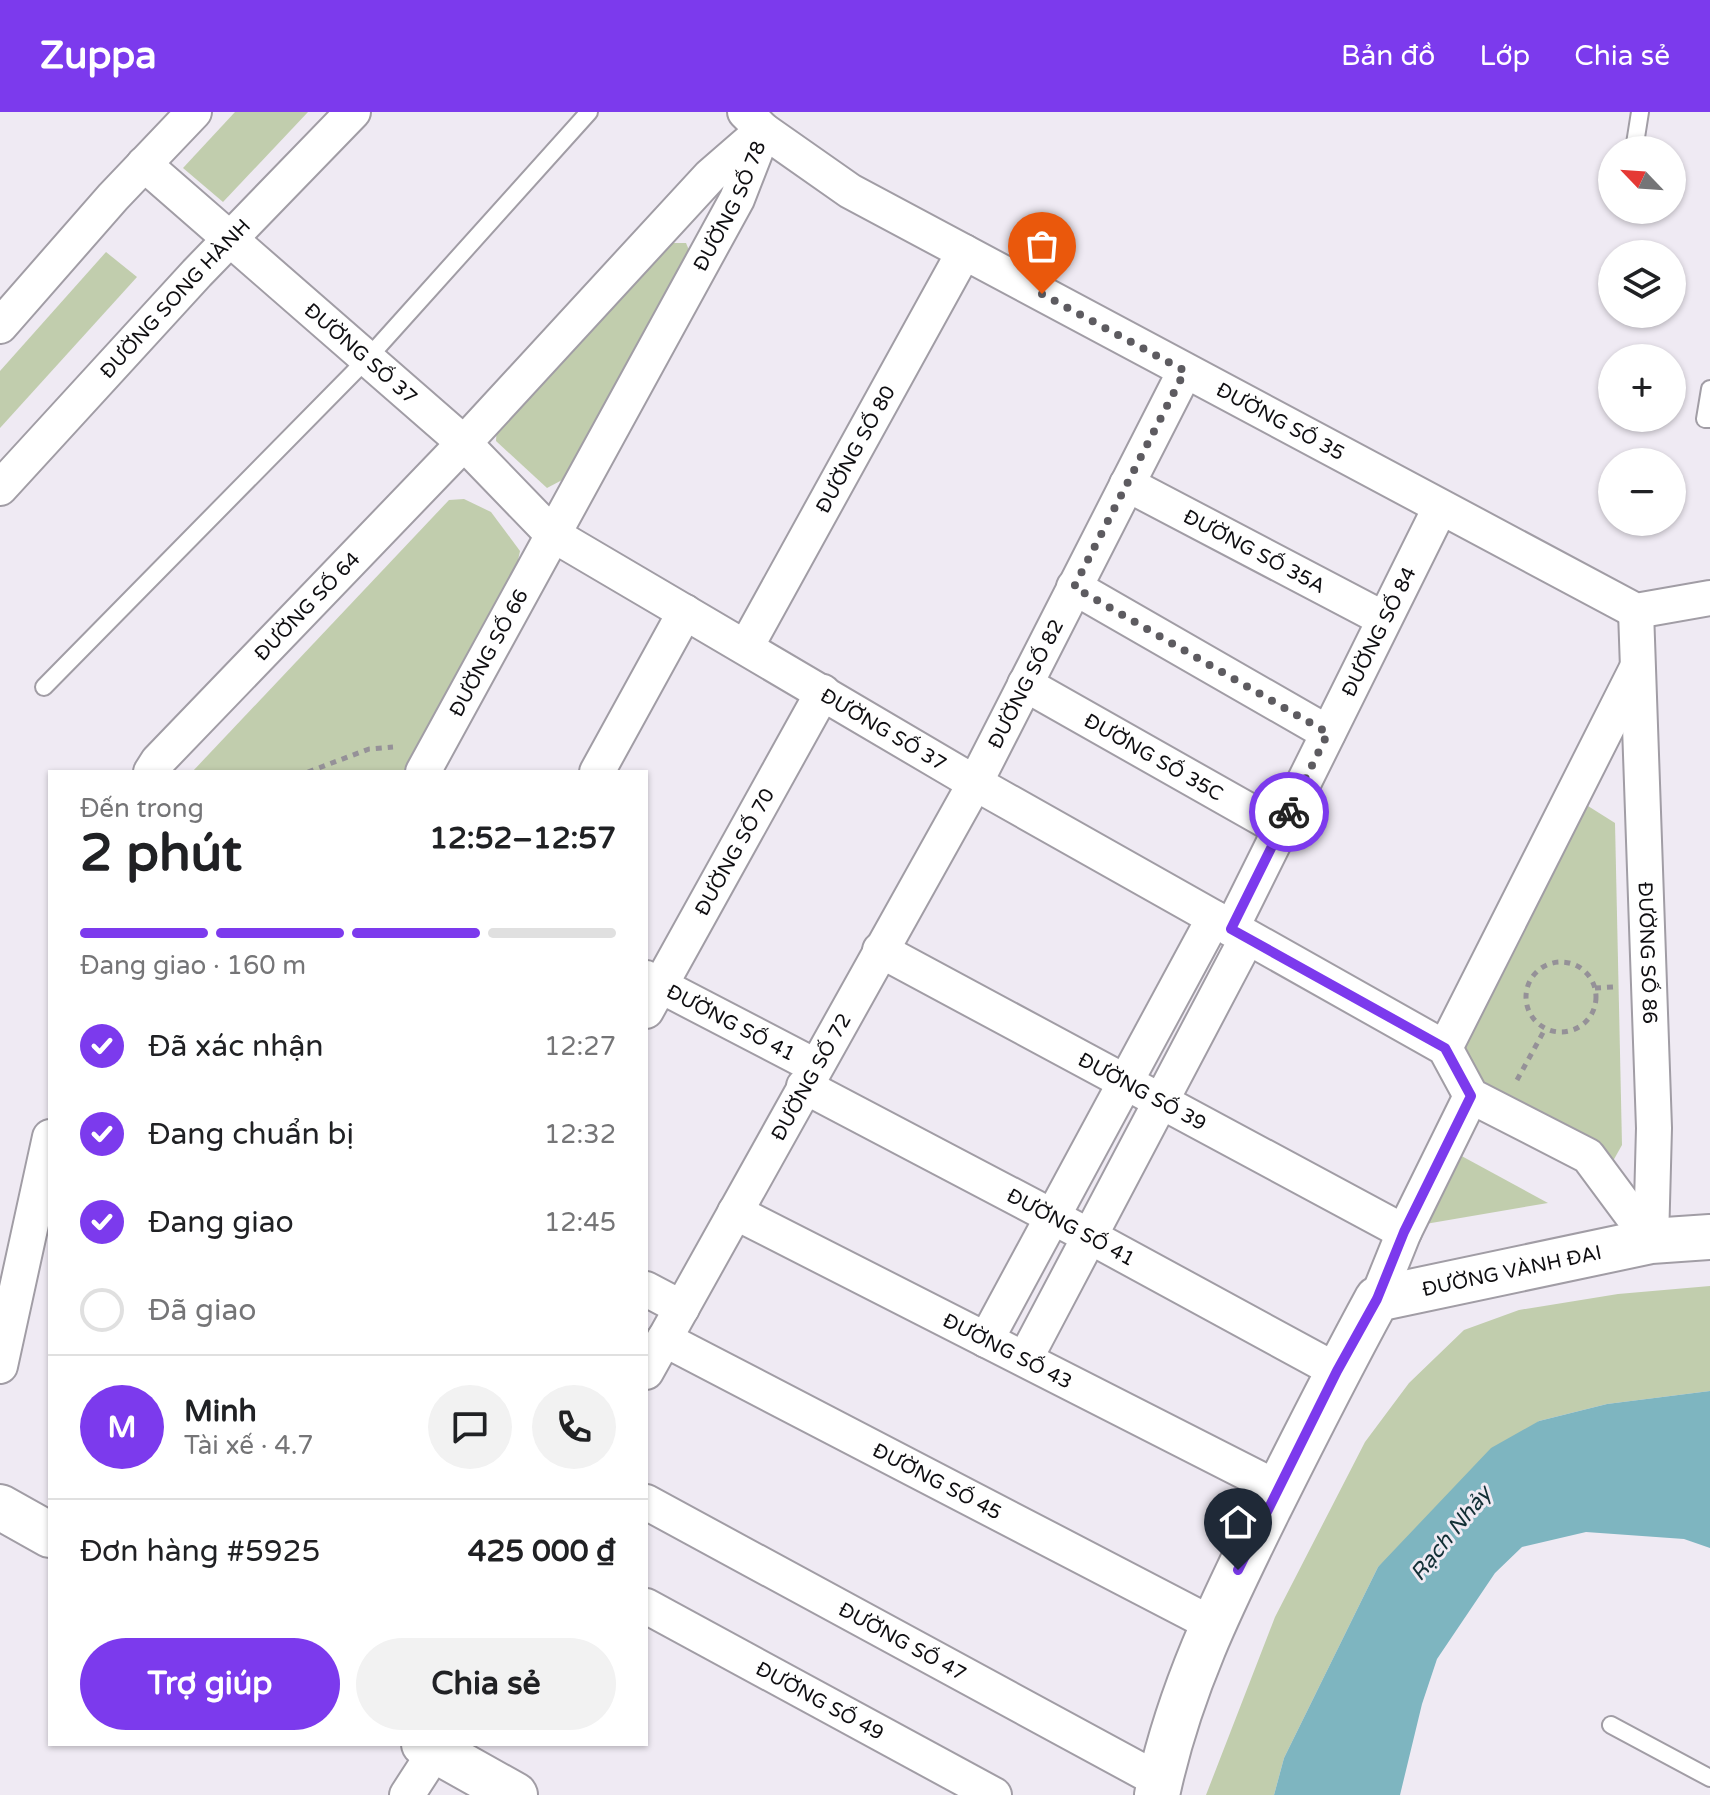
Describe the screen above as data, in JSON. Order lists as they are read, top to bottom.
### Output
{
  "streets": {
    "street": [
      "ĐƯỜNG SỐ 78",
      "ĐƯỜNG SONG HÀNH",
      "ĐƯỜNG SỐ 37",
      "ĐƯỜNG SỐ 35",
      "ĐƯỜNG SỐ 80",
      "ĐƯỜNG SỐ 35A",
      "ĐƯỜNG SỐ 64",
      "ĐƯỜNG SỐ 84",
      "ĐƯỜNG SỐ 66",
      "ĐƯỜNG SỐ 82",
      "ĐƯỜNG SỐ 35C",
      "ĐƯỜNG SỐ 70",
      "ĐƯỜNG SỐ 86",
      "ĐƯỜNG SỐ 41",
      "ĐƯỜNG SỐ 72",
      "ĐƯỜNG SỐ 39",
      "ĐƯỜNG VÀNH ĐAI",
      "ĐƯỜNG SỐ 43",
      "ĐƯỜNG SỐ 45",
      "ĐƯỜNG SỐ 47",
      "ĐƯỜNG SỐ 49"
    ]
  },
  "crossings": [
    ["ĐƯỜNG SỐ 78", "ĐƯỜNG SỐ 37"],
    ["ĐƯỜNG SỐ 78", "ĐƯỜNG SỐ 35"],
    ["ĐƯỜNG SỐ 78", "ĐƯỜNG SỐ 64"],
    ["ĐƯỜNG SỐ 78", "ĐƯỜNG SỐ 66"],
    ["ĐƯỜNG SONG HÀNH", "ĐƯỜNG SỐ 37"],
    ["ĐƯỜNG SỐ 37", "ĐƯỜNG SỐ 80"],
    ["ĐƯỜNG SỐ 37", "ĐƯỜNG SỐ 64"],
    ["ĐƯỜNG SỐ 37", "ĐƯỜNG SỐ 84"],
    ["ĐƯỜNG SỐ 37", "ĐƯỜNG SỐ 66"],
    ["ĐƯỜNG SỐ 37", "ĐƯỜNG SỐ 82"],
    ["ĐƯỜNG SỐ 37", "ĐƯỜNG SỐ 70"],
    ["ĐƯỜNG SỐ 37", "ĐƯỜNG SỐ 86"],
    ["ĐƯỜNG SỐ 37", "ĐƯỜNG SỐ 72"],
    ["ĐƯỜNG SỐ 35", "ĐƯỜNG SỐ 80"],
    ["ĐƯỜNG SỐ 35", "ĐƯỜNG SỐ 84"],
    ["ĐƯỜNG SỐ 35", "ĐƯỜNG SỐ 82"],
    ["ĐƯỜNG SỐ 35", "ĐƯỜNG SỐ 86"],
    ["ĐƯỜNG SỐ 35A", "ĐƯỜNG SỐ 84"],
    ["ĐƯỜNG SỐ 35A", "ĐƯỜNG SỐ 82"],
    ["ĐƯỜNG SỐ 84", "ĐƯỜNG SỐ 35C"],
    ["ĐƯỜNG SỐ 84", "ĐƯỜNG SỐ 41"],
    ["ĐƯỜNG SỐ 84", "ĐƯỜNG SỐ 39"],
    ["ĐƯỜNG SỐ 84", "ĐƯỜNG SỐ 43"],
    ["ĐƯỜNG SỐ 82", "ĐƯỜNG SỐ 35C"],
    ["ĐƯỜNG SỐ 82", "ĐƯỜNG SỐ 72"],
    ["ĐƯỜNG SỐ 70", "ĐƯỜNG SỐ 41"],
    ["ĐƯỜNG SỐ 86", "ĐƯỜNG VÀNH ĐAI"],
    ["ĐƯỜNG SỐ 41", "ĐƯỜNG SỐ 72"],
    ["ĐƯỜNG SỐ 72", "ĐƯỜNG SỐ 39"],
    ["ĐƯỜNG SỐ 72", "ĐƯỜNG SỐ 43"],
    ["ĐƯỜNG SỐ 72", "ĐƯỜNG SỐ 45"]
  ],
  "water": ["Rạch Nhảy"],
  "north": "top left",
  "page": {
    "header": "Zuppa",
    "nav": ["Bản đồ", "Lớp", "Chia sẻ"],
    "map_buttons": ["+", "−"],
    "heading": ["2 phút", "Đến trong", "12:52–12:57"],
    "panel": [
      "Minh",
      "Tài xế · 4.7",
      "Đơn hàng #5925",
      "425 000 ₫"
    ],
    "bar": "Đang giao · 160 m",
    "list": [
      ["Đã xác nhận", "12:27"],
      ["Đang chuẩn bị", "12:32"],
      ["Đang giao", "12:45"],
      "Đã giao"
    ],
    "round": "M",
    "buttons": ["Trợ giúp", "Chia sẻ"]
  }
}
